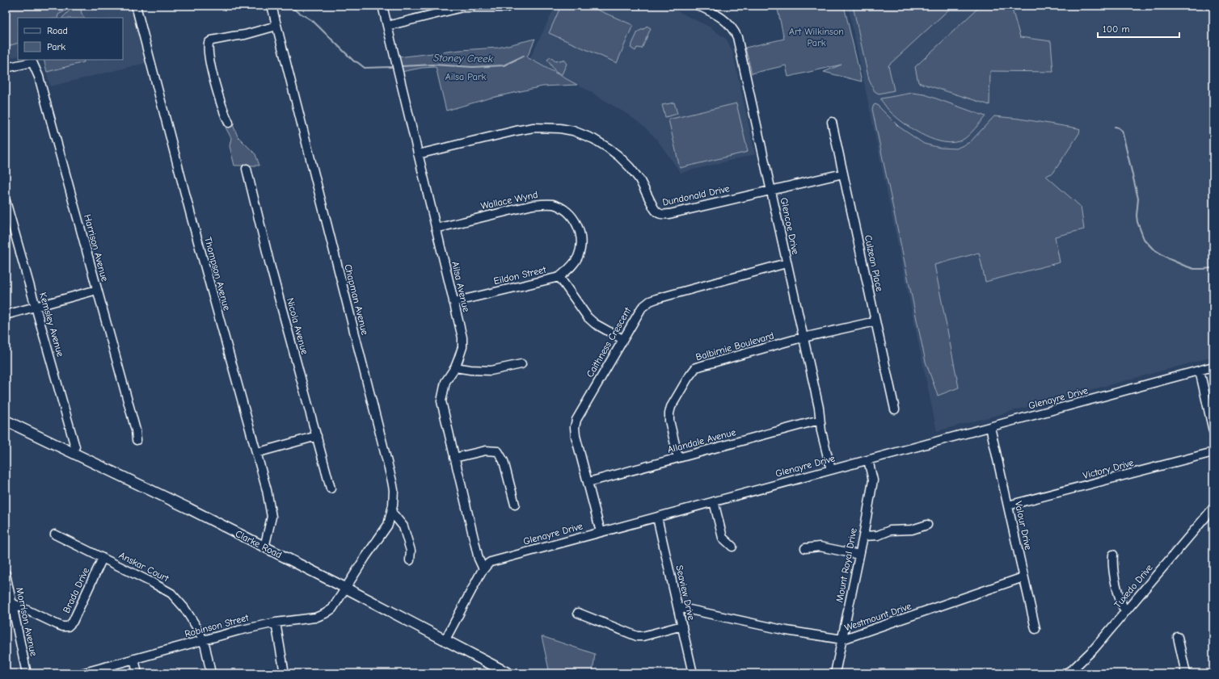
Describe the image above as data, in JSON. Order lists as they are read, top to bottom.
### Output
{
  "streets": {
    "main road": ["Clarke Road"],
    "street": [
      "Dundonald Drive",
      "Wallace Wynd",
      "Glencoe Drive",
      "Harrison Avenue",
      "Culzean Place",
      "Thompson Avenue",
      "Eildon Street",
      "Ailsa Avenue",
      "Chapman Avenue",
      "Kemsley Avenue",
      "Nicola Avenue",
      "Caithness Crescent",
      "Balbirnie Boulevard",
      "Glenayre Drive",
      "Allandale Avenue",
      "Victory Drive",
      "Valour Drive",
      "Mount Royal Drive",
      "Anskar Court",
      "Tuxedo Drive",
      "Brada Drive",
      "Seaview Drive",
      "Westmount Drive",
      "Morrison Avenue",
      "Robinson Street"
    ]
  },
  "crossings": [
    ["Dundonald Drive", "Glencoe Drive"],
    ["Dundonald Drive", "Culzean Place"],
    ["Dundonald Drive", "Ailsa Avenue"],
    ["Wallace Wynd", "Eildon Street"],
    ["Wallace Wynd", "Ailsa Avenue"],
    ["Glencoe Drive", "Caithness Crescent"],
    ["Glencoe Drive", "Balbirnie Boulevard"],
    ["Glencoe Drive", "Glenayre Drive"],
    ["Glencoe Drive", "Allandale Avenue"],
    ["Culzean Place", "Balbirnie Boulevard"],
    ["Thompson Avenue", "Clarke Road"],
    ["Eildon Street", "Ailsa Avenue"],
    ["Eildon Street", "Caithness Crescent"],
    ["Ailsa Avenue", "Glenayre Drive"],
    ["Chapman Avenue", "Clarke Road"],
    ["Chapman Avenue", "Robinson Street"],
    ["Kemsley Avenue", "Clarke Road"],
    ["Caithness Crescent", "Glenayre Drive"],
    ["Caithness Crescent", "Allandale Avenue"],
    ["Balbirnie Boulevard", "Allandale Avenue"],
    ["Glenayre Drive", "Valour Drive"],
    ["Glenayre Drive", "Clarke Road"],
    ["Glenayre Drive", "Mount Royal Drive"],
    ["Glenayre Drive", "Seaview Drive"],
    ["Victory Drive", "Valour Drive"],
    ["Valour Drive", "Westmount Drive"],
    ["Clarke Road", "Robinson Street"],
    ["Mount Royal Drive", "Westmount Drive"],
    ["Anskar Court", "Brada Drive"],
    ["Anskar Court", "Robinson Street"],
    ["Brada Drive", "Morrison Avenue"],
    ["Seaview Drive", "Westmount Drive"]
  ],
  "water": ["Stoney Creek"],
  "parks": ["Art Wilkinson Park", "Ailsa Park"],
  "legend": ["Road", "Park"],
  "scale_bar": "100 m"
}
